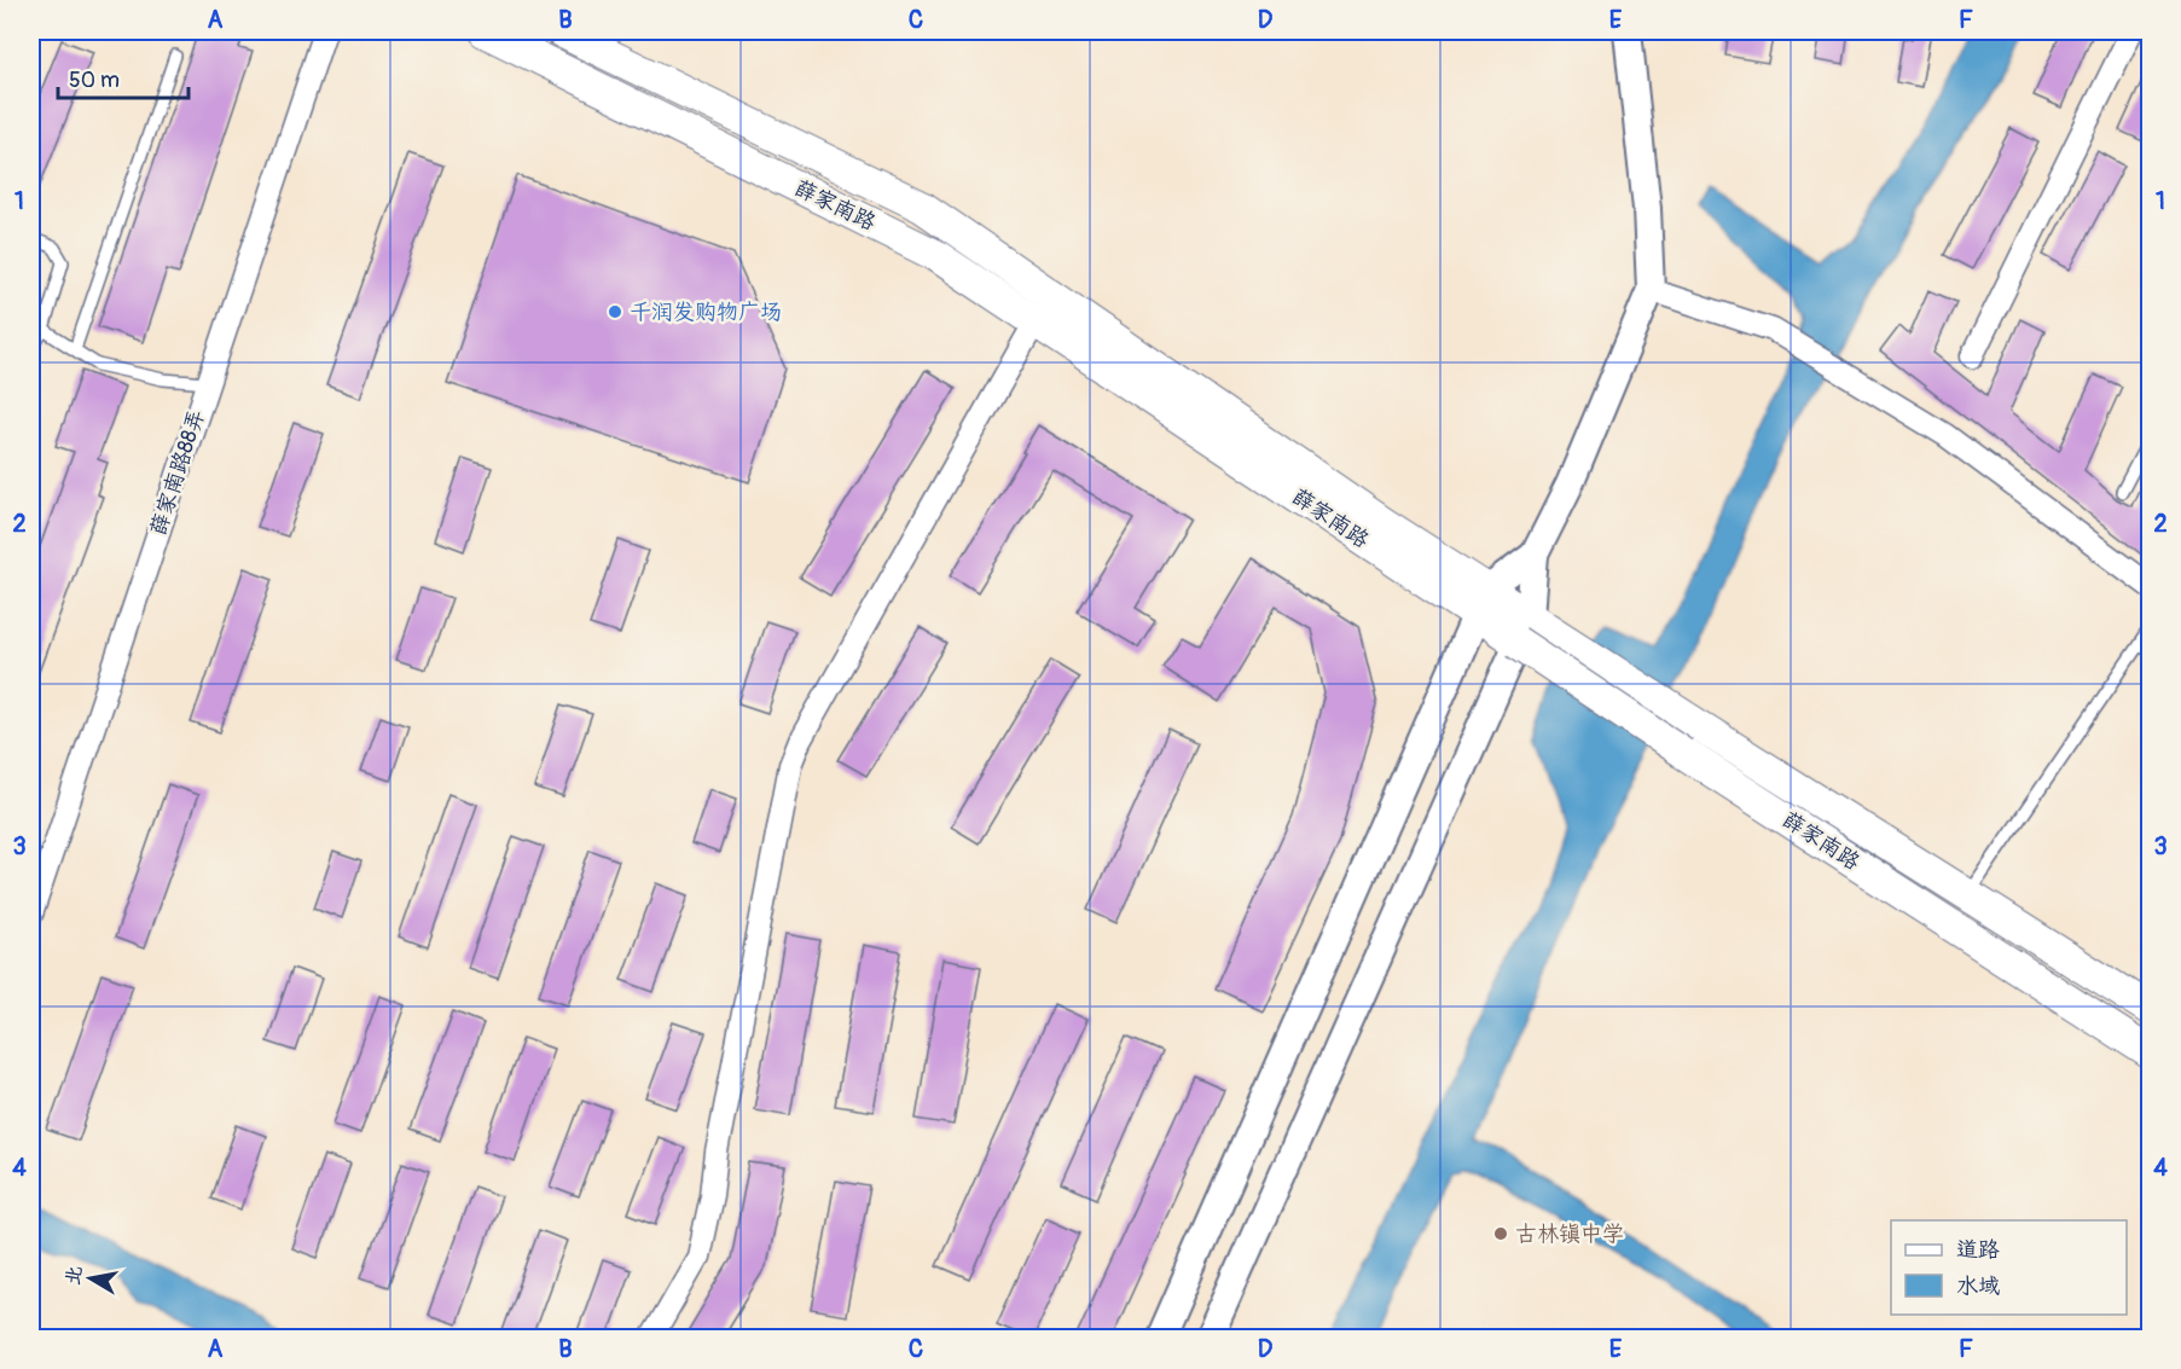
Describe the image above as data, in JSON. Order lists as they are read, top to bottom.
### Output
{
  "streets": {
    "main road": ["薛家南路"],
    "street": ["薛家南路88弄"]
  },
  "places": ["千润发购物广场", "古林镇中学"],
  "legend": ["道路", "水域"],
  "scale_bar": "50 m",
  "north": "left",
  "grid": {
    "columns": [
      "A",
      "B",
      "C",
      "D",
      "E",
      "F"
    ],
    "rows": [
      "1",
      "2",
      "3",
      "4"
    ]
  }
}
